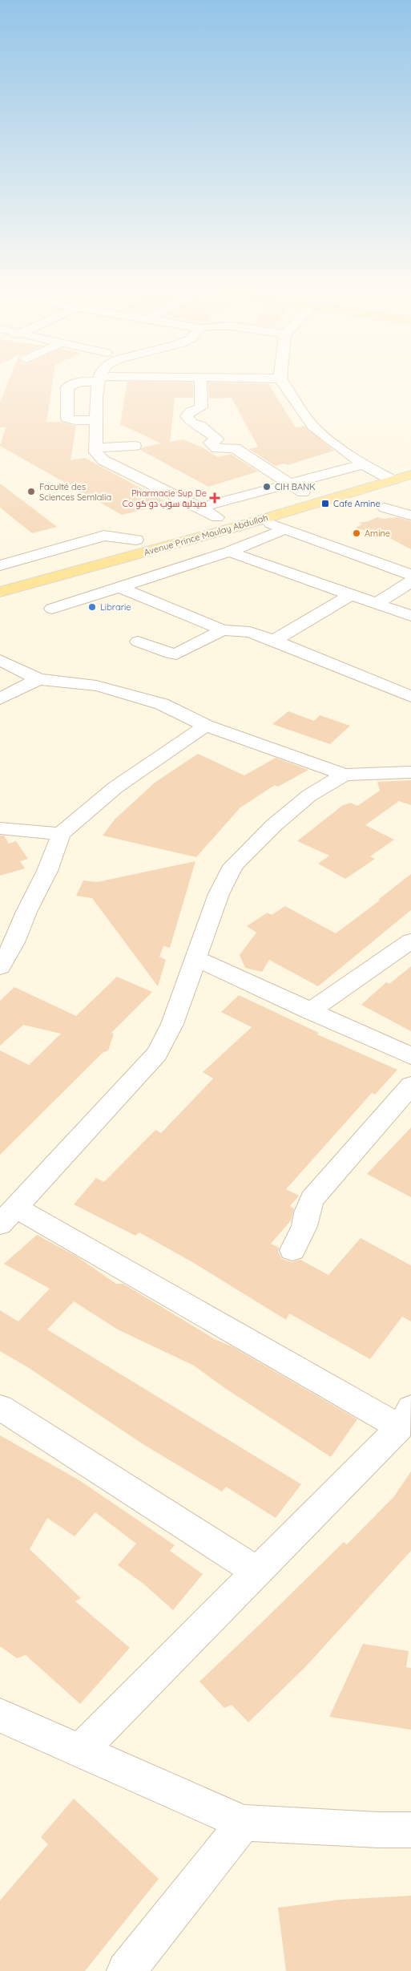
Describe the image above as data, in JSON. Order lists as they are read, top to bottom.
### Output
{
  "streets": {
    "main road": ["Avenue Prince Moulay Abdullah"]
  },
  "places": {
    "other": [
      "CIH BANK",
      "Faculté des Sciences Semlalia",
      "Amine",
      "Librarie"
    ],
    "health": ["Pharmacie Sup De Co صيدلية سوب دو كو"],
    "transit": ["Cafe Amine"]
  }
}
